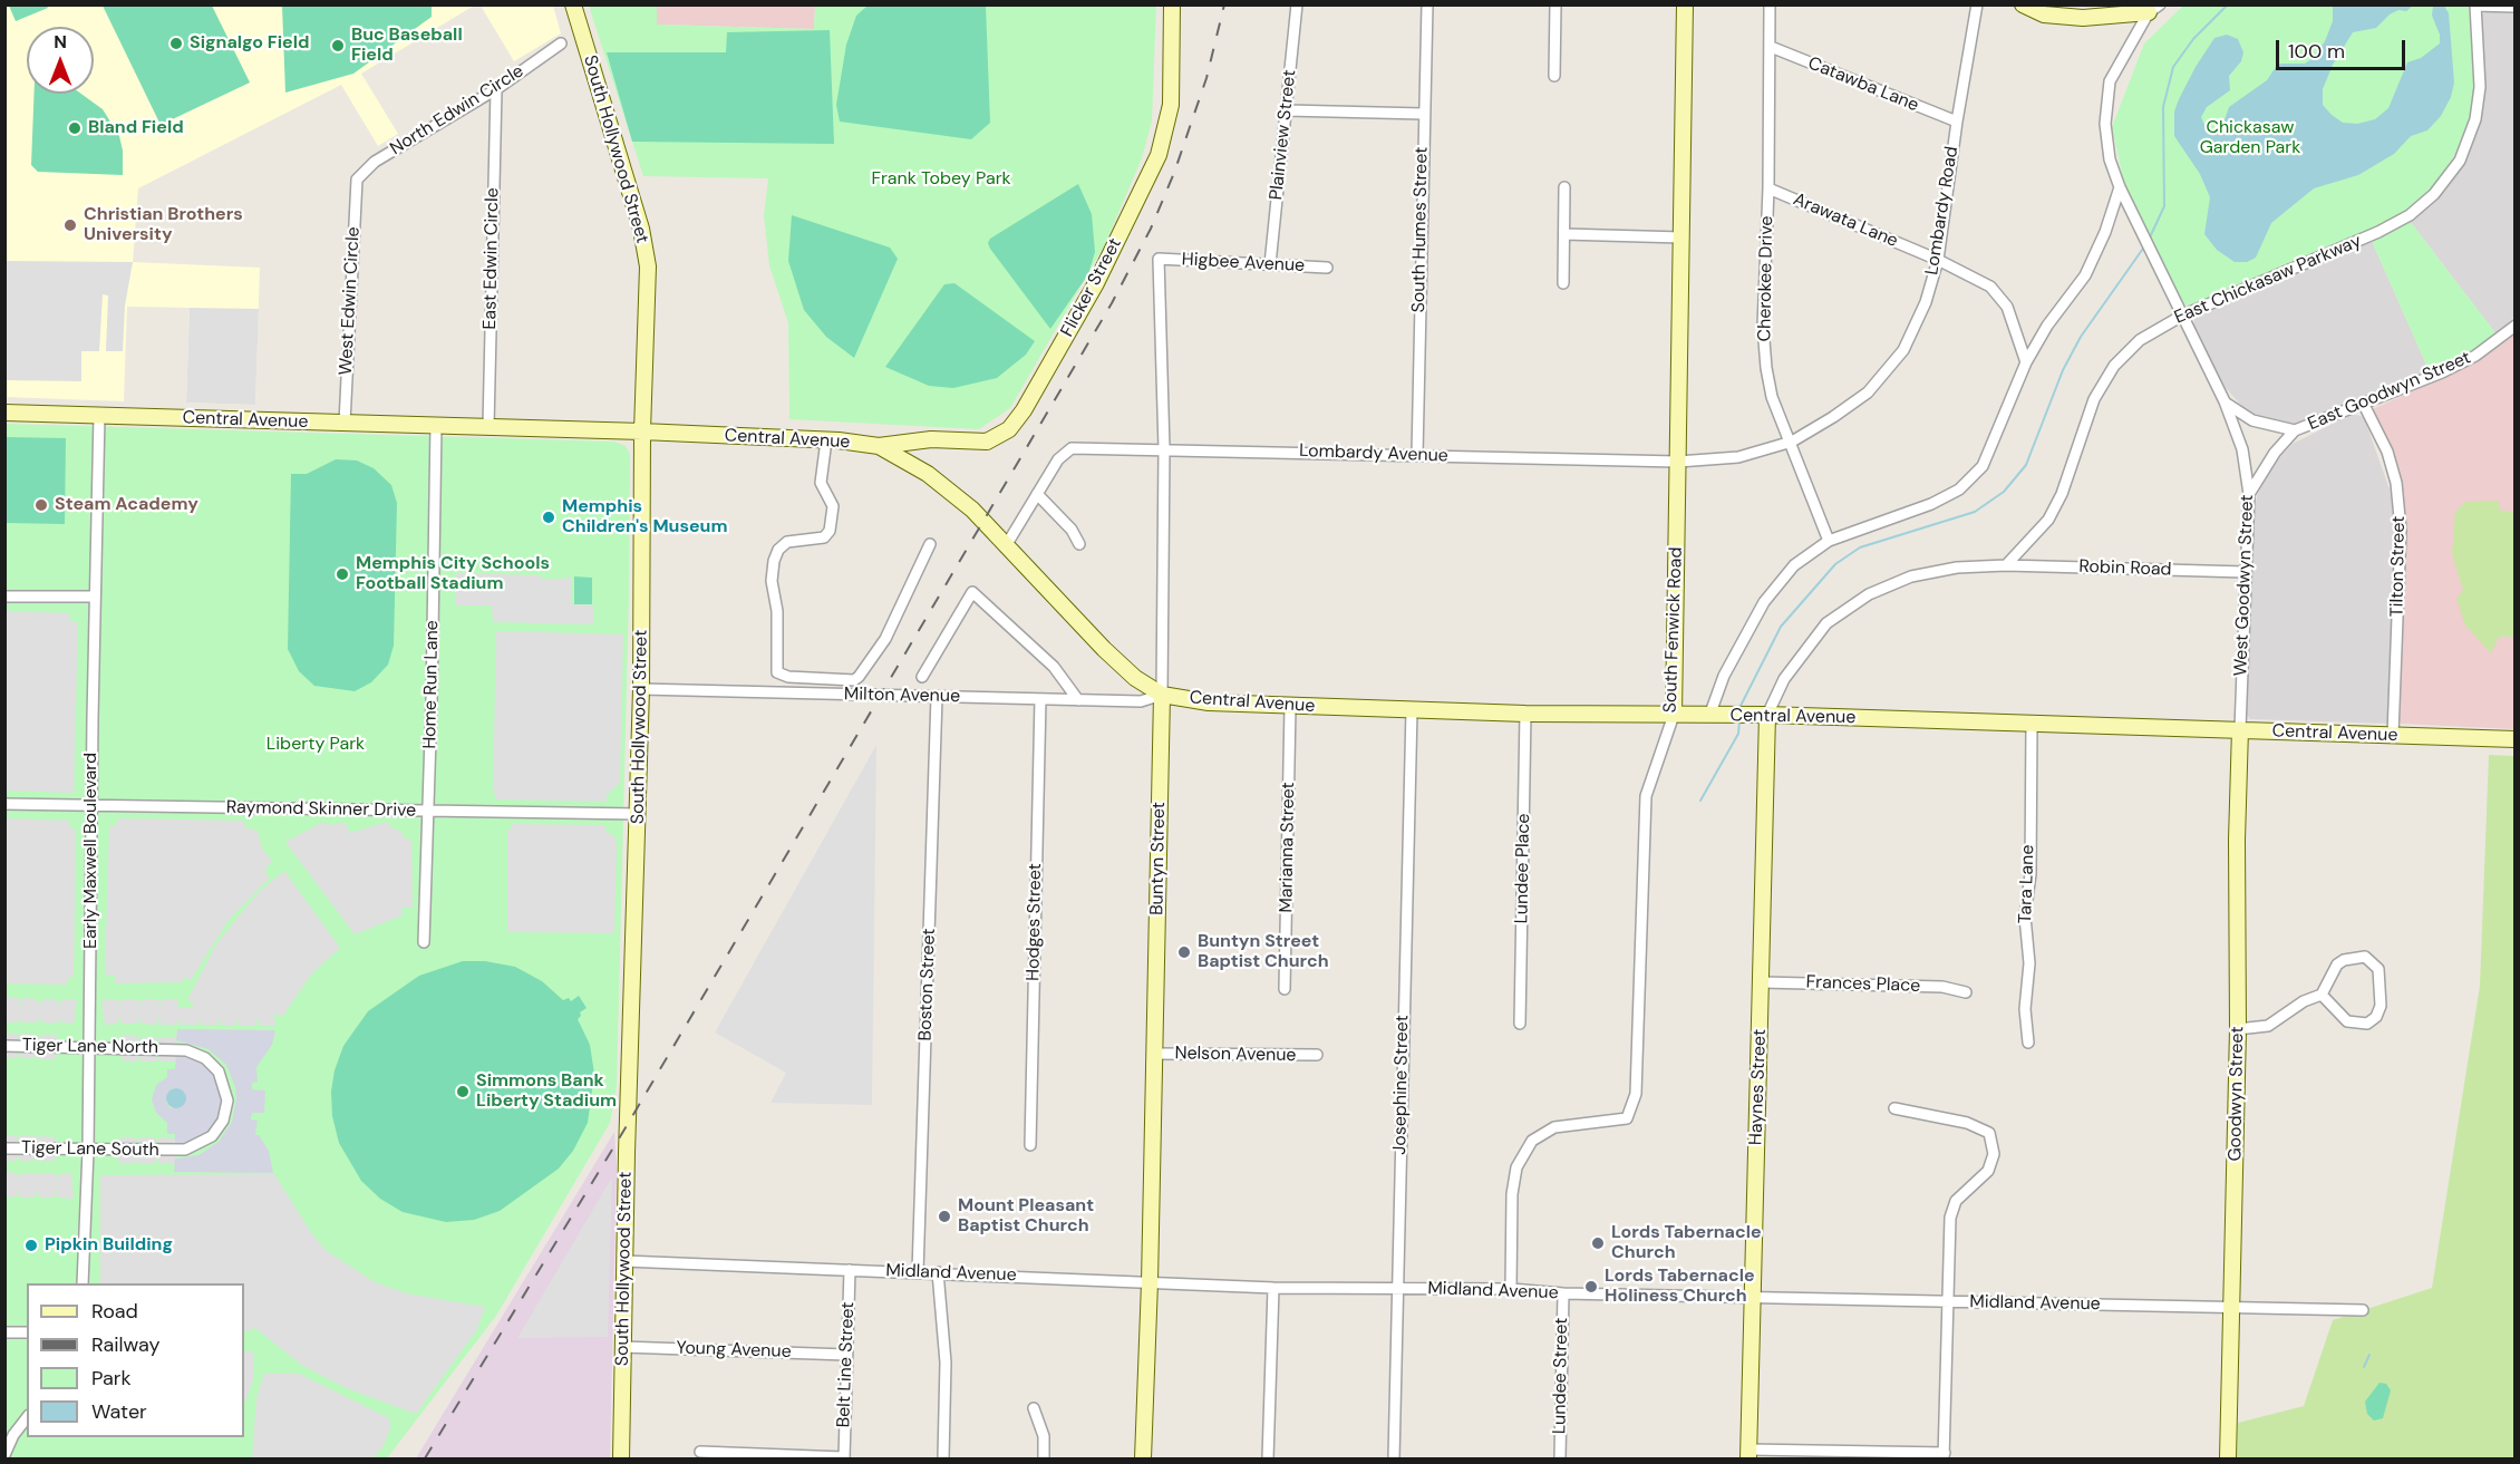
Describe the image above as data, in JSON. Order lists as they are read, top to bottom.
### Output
{
  "streets": {
    "main road": [
      "South Hollywood Street",
      "Flicker Street",
      "Central Avenue",
      "South Fenwick Road",
      "Buntyn Street",
      "Haynes Street",
      "Goodwyn Street"
    ],
    "street": [
      "Catawba Lane",
      "North Edwin Circle",
      "Plainview Street",
      "Lombardy Road",
      "Arawata Lane",
      "South Humes Street",
      "East Edwin Circle",
      "Higbee Avenue",
      "Cherokee Drive",
      "East Chickasaw Parkway",
      "West Edwin Circle",
      "East Goodwyn Street",
      "Lombardy Avenue",
      "Tilton Street",
      "Robin Road",
      "West Goodwyn Street",
      "Home Run Lane",
      "Milton Avenue",
      "Raymond Skinner Drive",
      "Marianna Street",
      "Early Maxwell Boulevard",
      "Lundee Place",
      "Tara Lane",
      "Hodges Street",
      "Boston Street",
      "Frances Place",
      "Tiger Lane North",
      "Nelson Avenue",
      "Josephine Street",
      "Tiger Lane South",
      "Midland Avenue",
      "Young Avenue",
      "Belt Line Street",
      "Lundee Street"
    ]
  },
  "crossings": [
    ["Catawba Lane", "Lombardy Road"],
    ["Catawba Lane", "Cherokee Drive"],
    ["North Edwin Circle", "East Edwin Circle"],
    ["North Edwin Circle", "West Edwin Circle"],
    ["Plainview Street", "Higbee Avenue"],
    ["South Hollywood Street", "Central Avenue"],
    ["South Hollywood Street", "Milton Avenue"],
    ["South Hollywood Street", "Raymond Skinner Drive"],
    ["South Hollywood Street", "Midland Avenue"],
    ["South Hollywood Street", "Young Avenue"],
    ["Lombardy Road", "Arawata Lane"],
    ["Lombardy Road", "Cherokee Drive"],
    ["Lombardy Road", "Lombardy Avenue"],
    ["Lombardy Road", "South Fenwick Road"],
    ["Arawata Lane", "Cherokee Drive"],
    ["South Humes Street", "Lombardy Avenue"],
    ["East Edwin Circle", "Central Avenue"],
    ["Higbee Avenue", "Buntyn Street"],
    ["East Chickasaw Parkway", "Robin Road"],
    ["East Chickasaw Parkway", "West Goodwyn Street"],
    ["Flicker Street", "Central Avenue"],
    ["West Edwin Circle", "Central Avenue"],
    ["East Goodwyn Street", "Tilton Street"],
    ["East Goodwyn Street", "West Goodwyn Street"],
    ["Central Avenue", "Tilton Street"],
    ["Central Avenue", "West Goodwyn Street"],
    ["Central Avenue", "South Fenwick Road"],
    ["Central Avenue", "Home Run Lane"],
    ["Central Avenue", "Milton Avenue"],
    ["Central Avenue", "Marianna Street"],
    ["Central Avenue", "Early Maxwell Boulevard"],
    ["Central Avenue", "Buntyn Street"],
    ["Central Avenue", "Lundee Place"],
    ["Central Avenue", "Tara Lane"],
    ["Central Avenue", "Josephine Street"],
    ["Central Avenue", "Haynes Street"],
    ["Central Avenue", "Goodwyn Street"],
    ["Lombardy Avenue", "South Fenwick Road"],
    ["Lombardy Avenue", "Buntyn Street"],
    ["Robin Road", "West Goodwyn Street"],
    ["West Goodwyn Street", "Goodwyn Street"],
    ["South Fenwick Road", "Midland Avenue"],
    ["Home Run Lane", "Raymond Skinner Drive"],
    ["Milton Avenue", "Buntyn Street"],
    ["Milton Avenue", "Hodges Street"],
    ["Milton Avenue", "Boston Street"],
    ["Raymond Skinner Drive", "Early Maxwell Boulevard"],
    ["Early Maxwell Boulevard", "Tiger Lane North"],
    ["Early Maxwell Boulevard", "Tiger Lane South"],
    ["Buntyn Street", "Nelson Avenue"],
    ["Buntyn Street", "Midland Avenue"],
    ["Boston Street", "Midland Avenue"],
    ["Frances Place", "Haynes Street"],
    ["Tiger Lane North", "Tiger Lane South"],
    ["Josephine Street", "Midland Avenue"],
    ["Haynes Street", "Midland Avenue"],
    ["Goodwyn Street", "Midland Avenue"],
    ["Midland Avenue", "Belt Line Street"],
    ["Midland Avenue", "Lundee Street"],
    ["Young Avenue", "Belt Line Street"]
  ],
  "parks": ["Chickasaw Garden Park", "Frank Tobey Park", "Liberty Park"],
  "places": [
    "Signalgo Field",
    "Buc Baseball Field",
    "Bland Field",
    "Christian Brothers University",
    "Steam Academy",
    "Memphis Children's Museum",
    "Memphis City Schools Football Stadium",
    "Buntyn Street Baptist Church",
    "Simmons Bank Liberty Stadium",
    "Mount Pleasant Baptist Church",
    "Lords Tabernacle Church",
    "Pipkin Building",
    "Lords Tabernacle Holiness Church"
  ],
  "legend": [
    "Road",
    "Railway",
    "Park",
    "Water"
  ],
  "scale_bar": "100 m",
  "north": "top"
}
